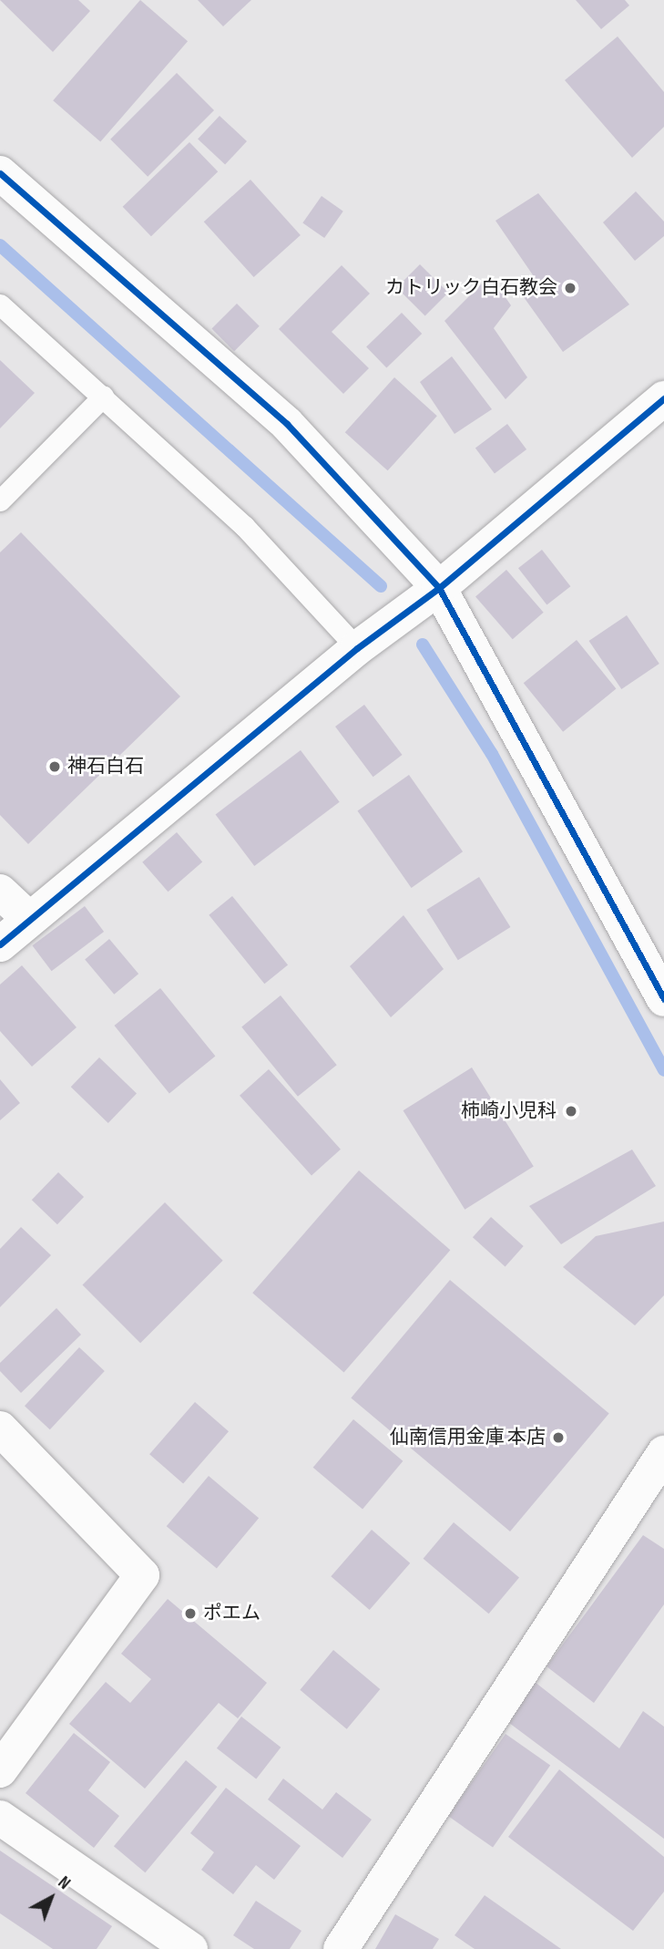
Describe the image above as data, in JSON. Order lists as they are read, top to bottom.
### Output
{
  "places": [
    "カトリック白石教会",
    "神石白石",
    "柿崎小児科",
    "仙南信用金庫 本店",
    "ポエム"
  ],
  "north": "top right"
}
